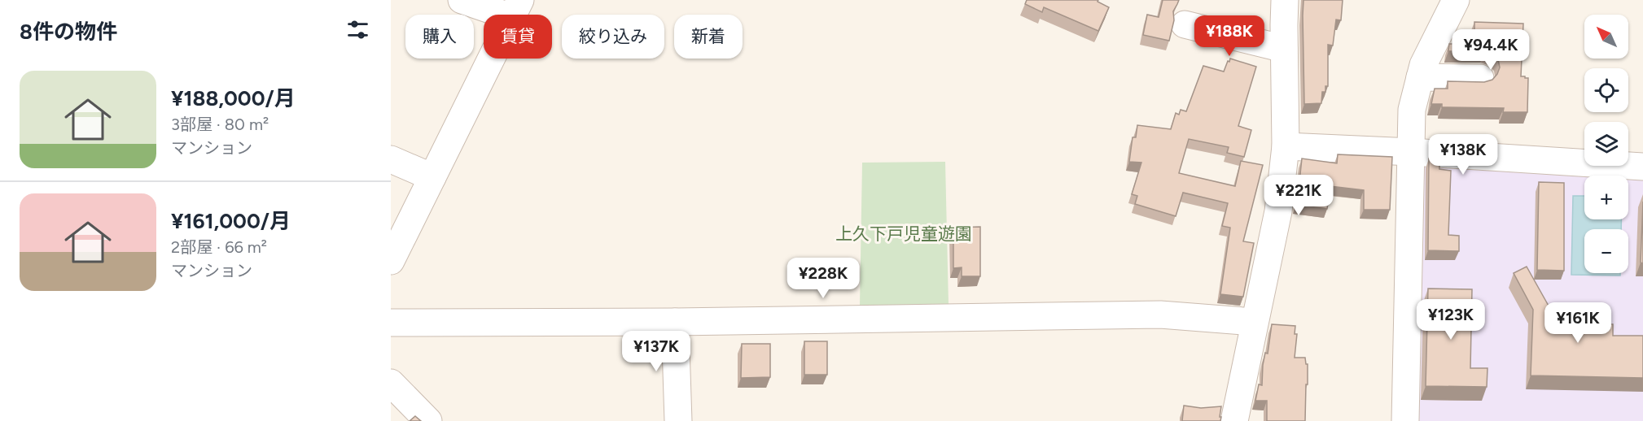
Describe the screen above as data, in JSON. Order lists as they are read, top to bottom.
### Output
{
  "parks": ["上久下戸児童遊園"],
  "north": "top left",
  "page": {
    "heading": "8件の物件",
    "map_buttons": ["+", "−"],
    "chip": [
      "購入",
      "賃貸",
      "絞り込み",
      "新着"
    ],
    "price": [
      "¥188K",
      "¥94.4K",
      "¥138K",
      "¥221K",
      "¥228K",
      "¥123K",
      "¥161K",
      "¥137K"
    ],
    "list": [
      {
        "name": "¥188,000/月",
        "note": "3部屋 · 80 m² · マンション"
      },
      {
        "name": "¥161,000/月",
        "note": "2部屋 · 66 m² · マンション"
      }
    ]
  }
}
